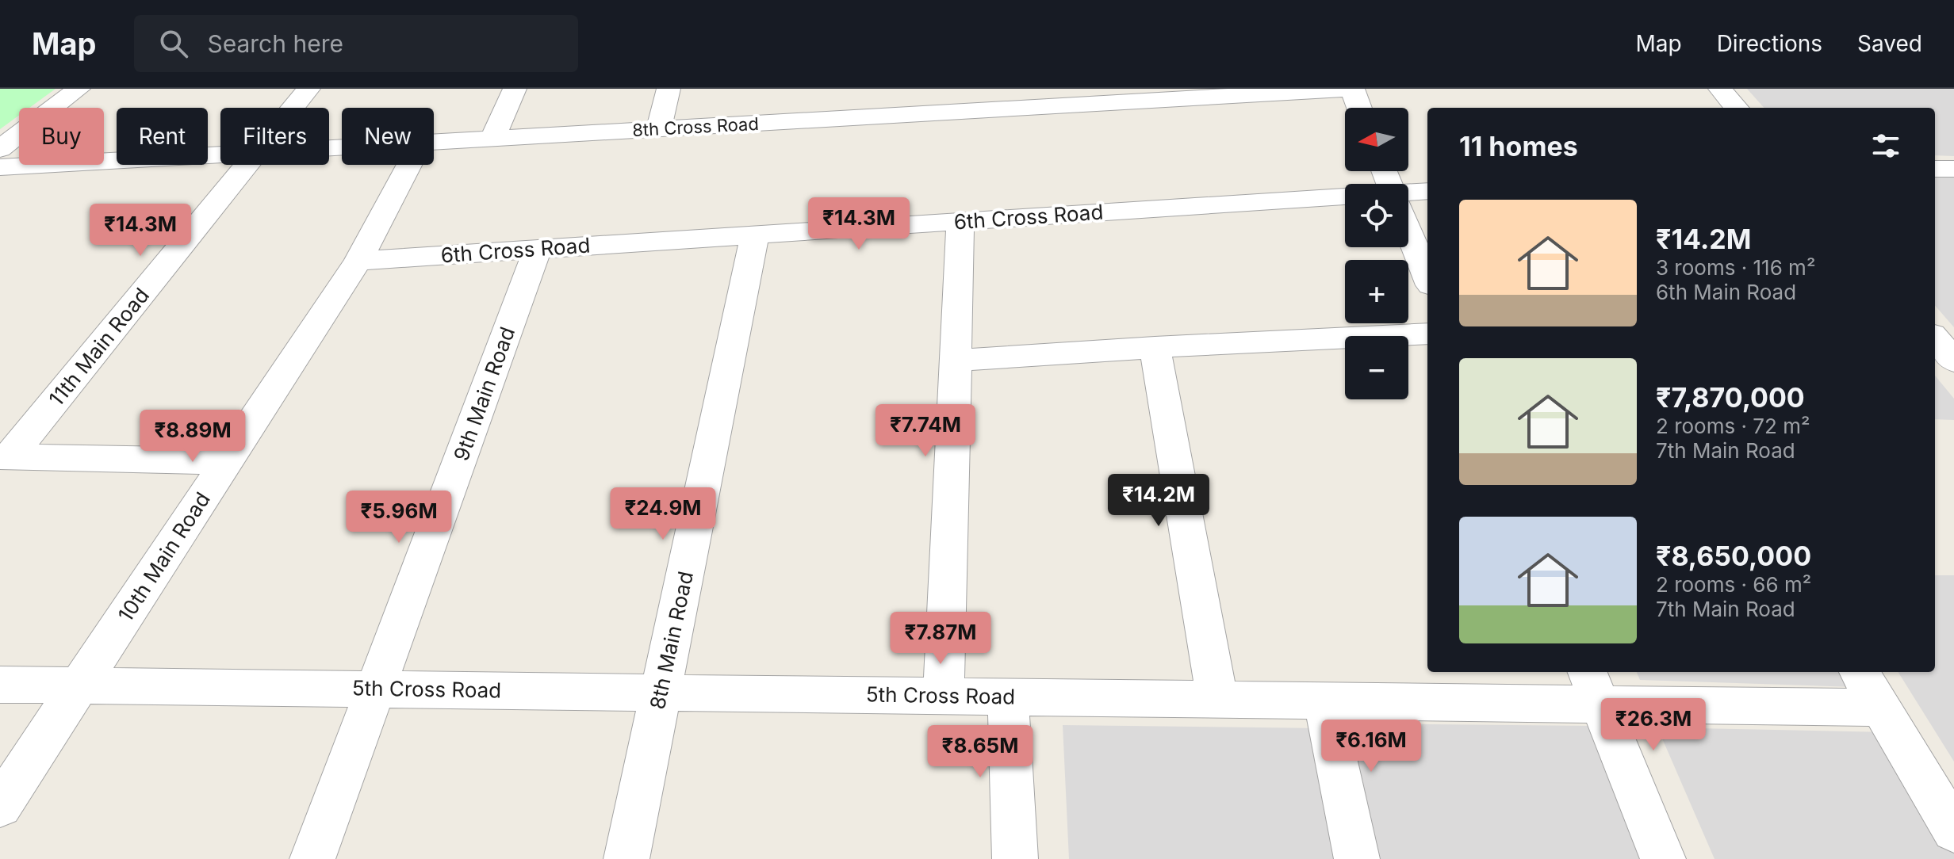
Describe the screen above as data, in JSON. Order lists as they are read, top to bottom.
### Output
{
  "streets": {
    "street": [
      "8th Cross Road",
      "6th Cross Road",
      "11th Main Road",
      "9th Main Road",
      "10th Main Road",
      "8th Main Road",
      "5th Cross Road"
    ]
  },
  "crossings": [
    ["6th Cross Road", "9th Main Road"],
    ["6th Cross Road", "10th Main Road"],
    ["6th Cross Road", "8th Main Road"],
    ["9th Main Road", "5th Cross Road"],
    ["10th Main Road", "5th Cross Road"],
    ["8th Main Road", "5th Cross Road"]
  ],
  "north": "left",
  "page": {
    "header": "Map",
    "search": "Search here",
    "nav": ["Map", "Directions", "Saved"],
    "map_buttons": ["+", "−"],
    "chip": [
      "Buy",
      "Rent",
      "Filters",
      "New"
    ],
    "heading": "11 homes",
    "list": [
      {
        "name": "₹14.2M",
        "note": "3 rooms · 116 m² · 6th Main Road"
      },
      {
        "name": "₹7,870,000",
        "note": "2 rooms · 72 m² · 7th Main Road"
      },
      {
        "name": "₹8,650,000",
        "note": "2 rooms · 66 m² · 7th Main Road"
      }
    ],
    "price": [
      "₹14.3M",
      "₹14.3M",
      "₹7.74M",
      "₹8.89M",
      "₹14.2M",
      "₹24.9M",
      "₹5.96M",
      "₹7.87M",
      "₹26.3M",
      "₹6.16M",
      "₹8.65M"
    ]
  }
}
